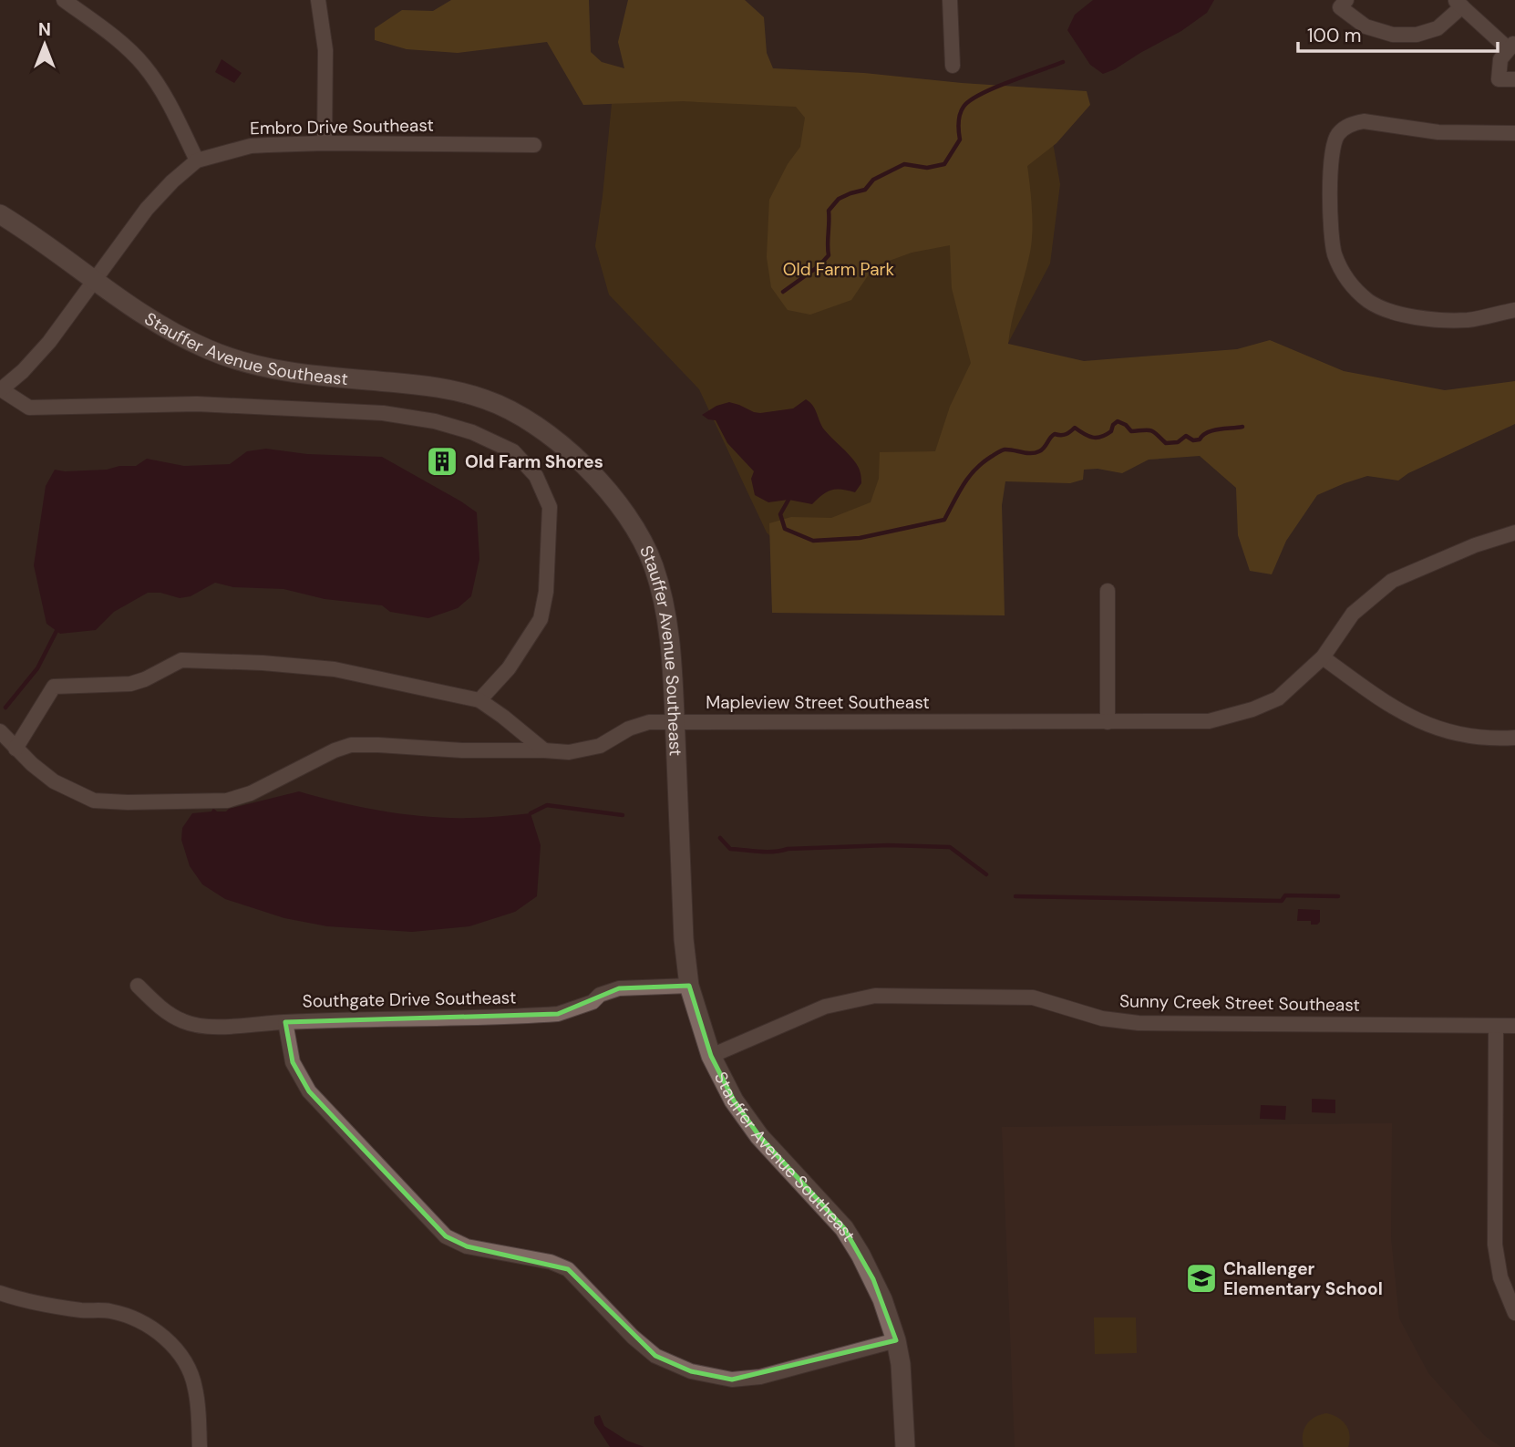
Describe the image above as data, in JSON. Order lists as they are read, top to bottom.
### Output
{
  "streets": {
    "street": [
      "Embro Drive Southeast",
      "Stauffer Avenue Southeast",
      "Mapleview Street Southeast",
      "Southgate Drive Southeast",
      "Sunny Creek Street Southeast"
    ]
  },
  "crossings": [
    ["Embro Drive Southeast", "Stauffer Avenue Southeast"],
    ["Stauffer Avenue Southeast", "Mapleview Street Southeast"],
    ["Stauffer Avenue Southeast", "Southgate Drive Southeast"],
    ["Stauffer Avenue Southeast", "Sunny Creek Street Southeast"]
  ],
  "parks": ["Old Farm Park"],
  "places": {
    "building": ["Old Farm Shores"],
    "school or university": ["Challenger Elementary School"]
  },
  "scale_bar": "100 m",
  "north": "top"
}
